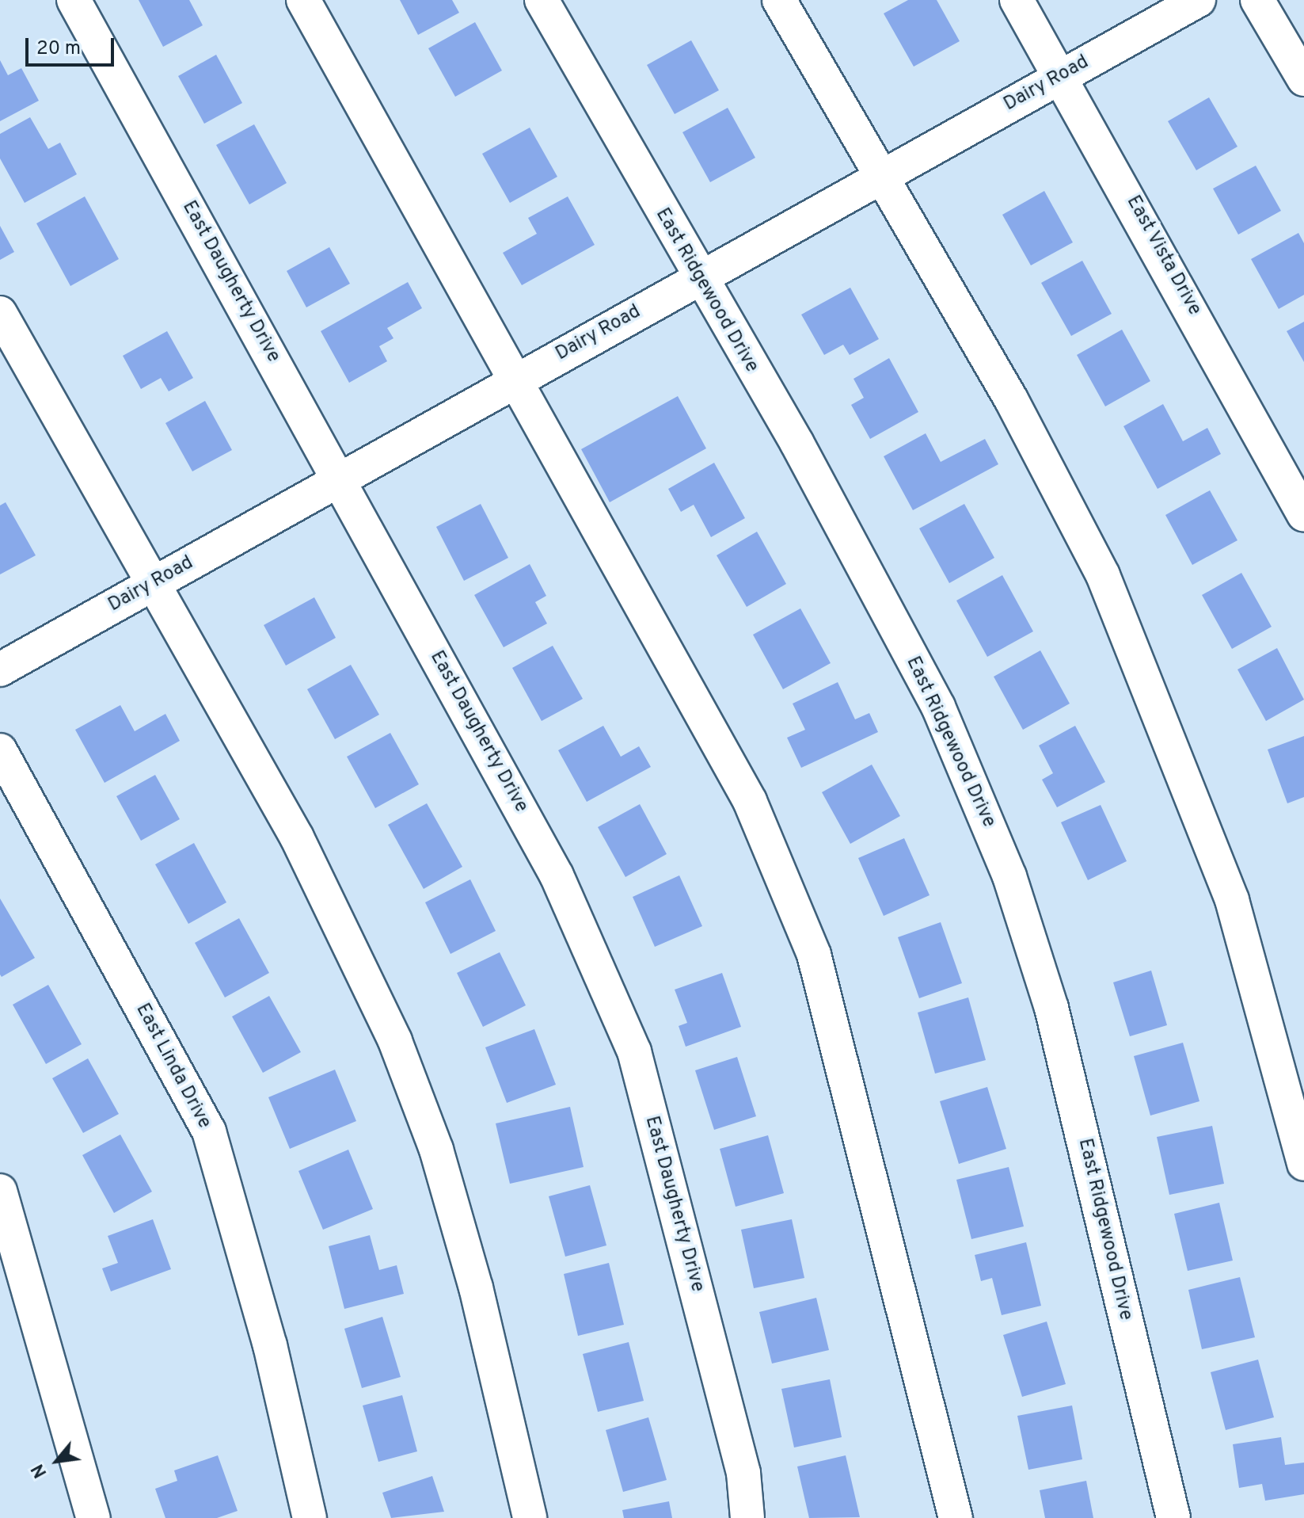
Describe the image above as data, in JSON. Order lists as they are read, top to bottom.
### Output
{
  "streets": {
    "street": [
      "Dairy Road",
      "East Vista Drive",
      "East Daugherty Drive",
      "East Ridgewood Drive",
      "East Linda Drive"
    ]
  },
  "crossings": [
    ["Dairy Road", "East Vista Drive"],
    ["Dairy Road", "East Daugherty Drive"],
    ["Dairy Road", "East Ridgewood Drive"]
  ],
  "scale_bar": "20 m",
  "north": "bottom left"
}
